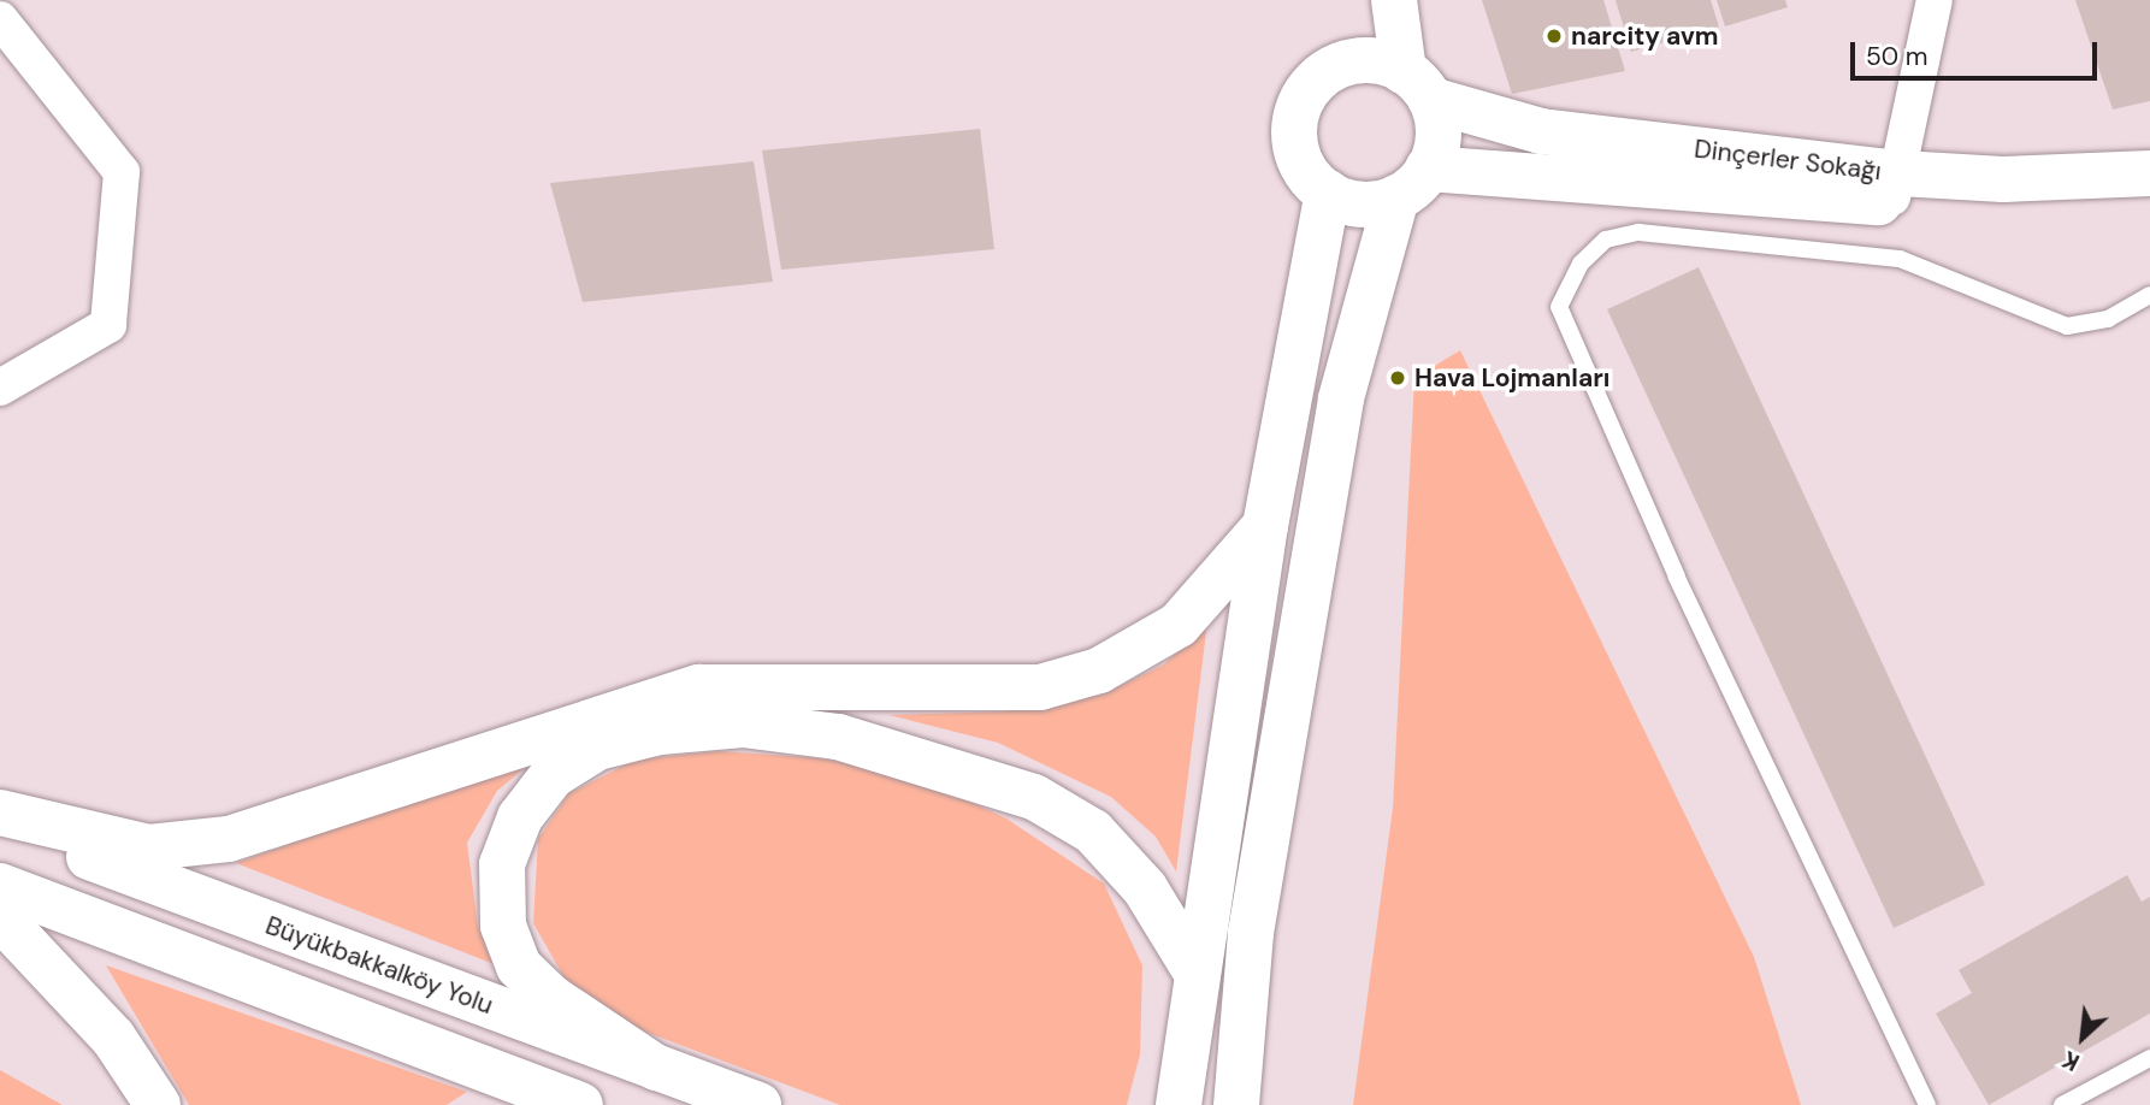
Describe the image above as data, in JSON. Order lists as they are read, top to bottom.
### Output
{
  "streets": {
    "main road": ["Dinçerler Sokağı", "Büyükbakkalköy Yolu"]
  },
  "places": ["narcity avm", "Hava Lojmanları"],
  "scale_bar": "50 m",
  "north": "bottom left"
}
